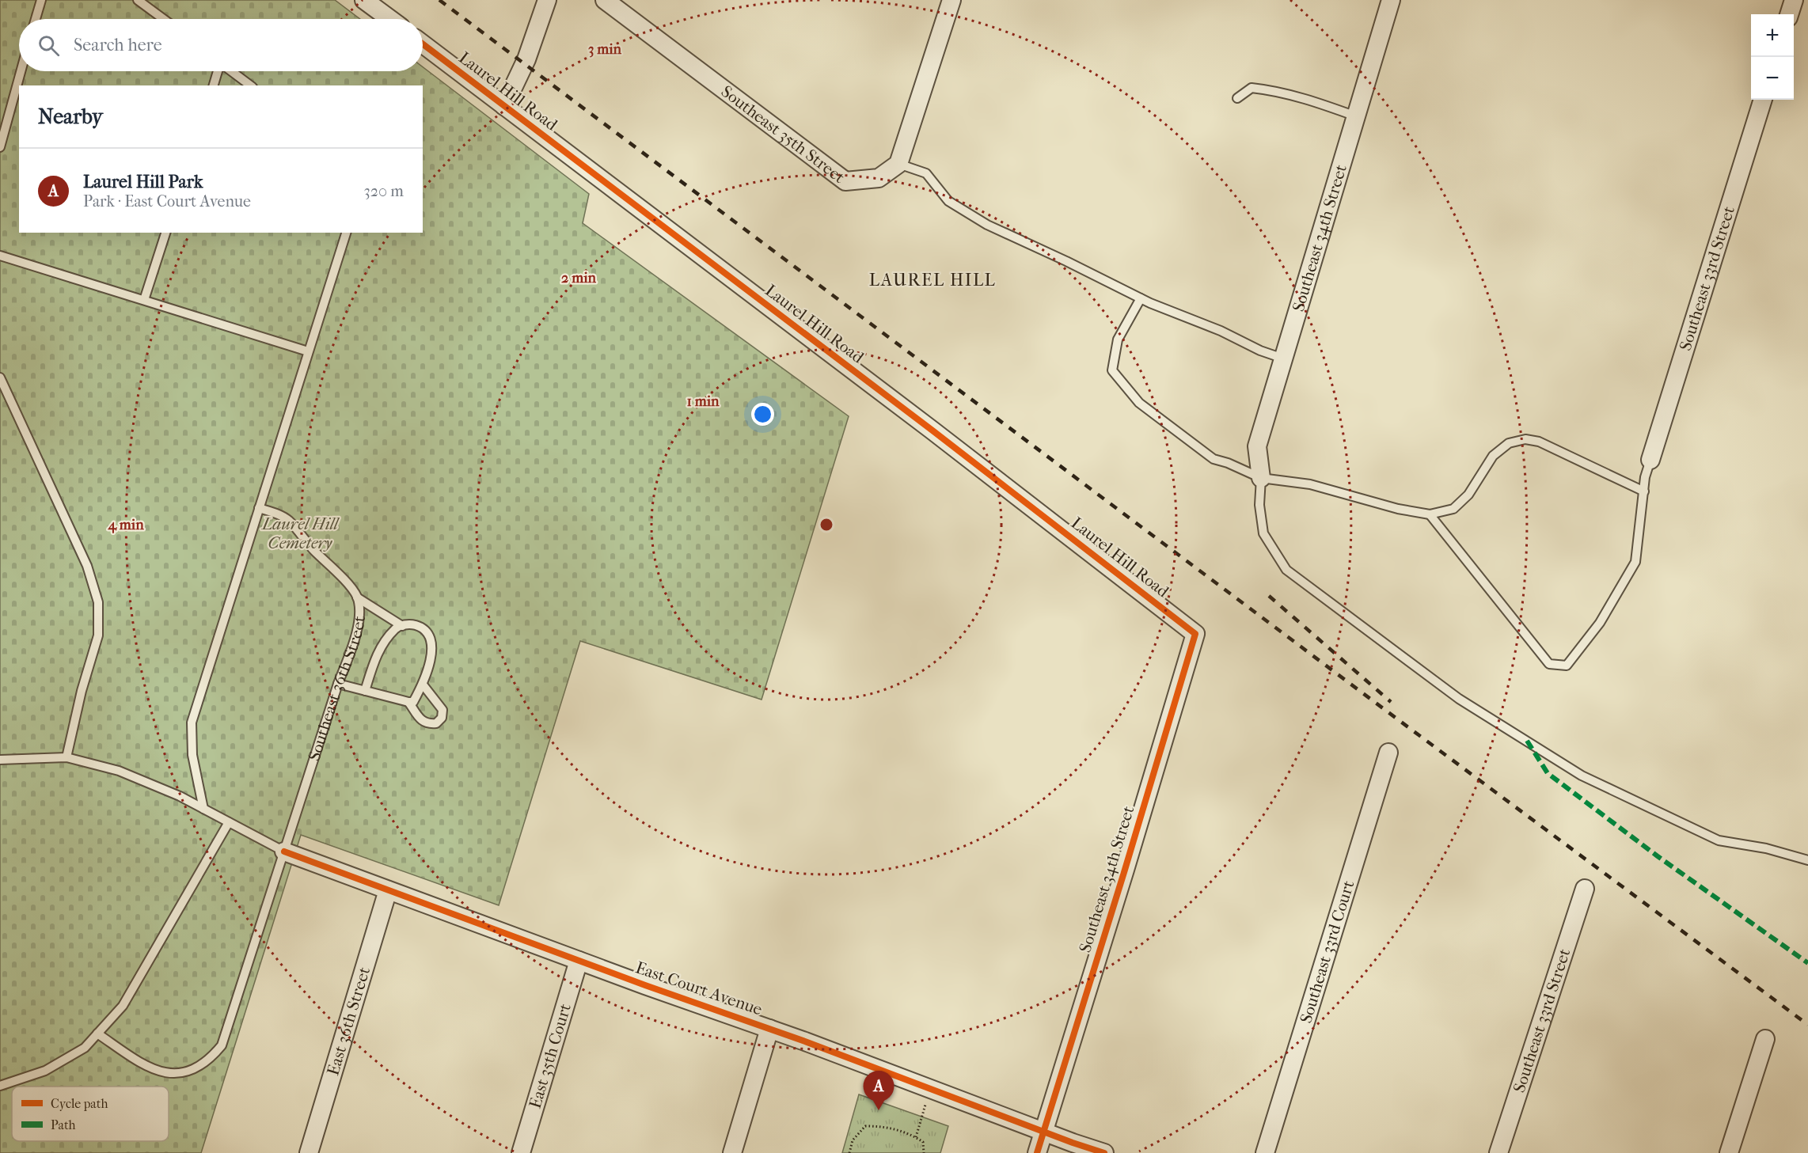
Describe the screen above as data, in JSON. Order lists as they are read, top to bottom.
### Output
{
  "streets": {
    "street": [
      "Laurel Hill Road",
      "Southeast 35th Street",
      "Southeast 34th Street",
      "Southeast 33rd Street",
      "Southeast 33rd Court",
      "East Court Avenue",
      "East 36th Street",
      "East 35th Court"
    ],
    "lane": ["Southeast 36th Street"]
  },
  "crossings": [
    ["Laurel Hill Road", "Southeast 34th Street"],
    ["Southeast 34th Street", "East Court Avenue"],
    ["Southeast 36th Street", "East Court Avenue"],
    ["East Court Avenue", "East 36th Street"],
    ["East Court Avenue", "East 35th Court"]
  ],
  "districts": ["LAUREL HILL"],
  "parks": ["Laurel Hill Cemetery"],
  "legend": ["Cycle path", "Path"],
  "page": {
    "map_buttons": ["+", "−"],
    "search": "Search here",
    "heading": "Nearby",
    "list": [
      {
        "mark": "A",
        "name": "Laurel Hill Park",
        "note": "Park · East Court Avenue",
        "value": "320 m"
      }
    ],
    "pins": "A"
  },
  "rings": [
    "3 min",
    "2 min",
    "1 min",
    "4 min"
  ]
}
